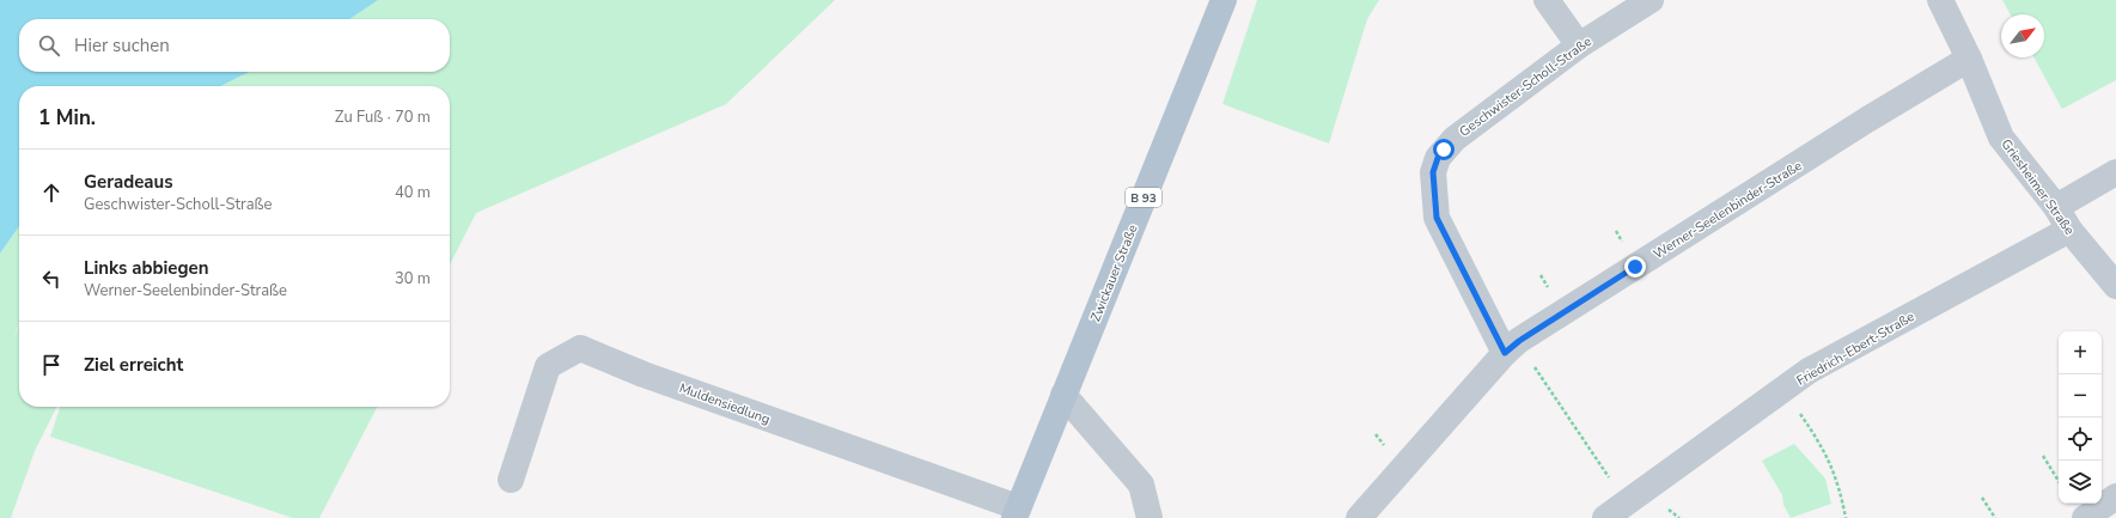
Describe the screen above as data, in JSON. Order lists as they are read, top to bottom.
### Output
{
  "streets": {
    "main road": ["B 93", "Zwickauer Straße"],
    "street": [
      "Geschwister-Scholl-Straße",
      "Griesheimer Straße",
      "Werner-Seelenbinder-Straße",
      "Friedrich-Ebert-Straße",
      "Muldensiedlung"
    ]
  },
  "crossings": [
    ["Geschwister-Scholl-Straße", "Werner-Seelenbinder-Straße"],
    ["Griesheimer Straße", "Werner-Seelenbinder-Straße"],
    ["Griesheimer Straße", "Friedrich-Ebert-Straße"],
    ["Zwickauer Straße", "Muldensiedlung"]
  ],
  "north": "top right",
  "page": {
    "search": "Hier suchen",
    "heading": ["1 Min.", "Zu Fuß · 70 m"],
    "list": [
      ["Geradeaus", "Geschwister-Scholl-Straße", "40 m"],
      ["Links abbiegen", "Werner-Seelenbinder-Straße", "30 m"],
      "Ziel erreicht"
    ],
    "map_buttons": ["+", "−"]
  }
}
